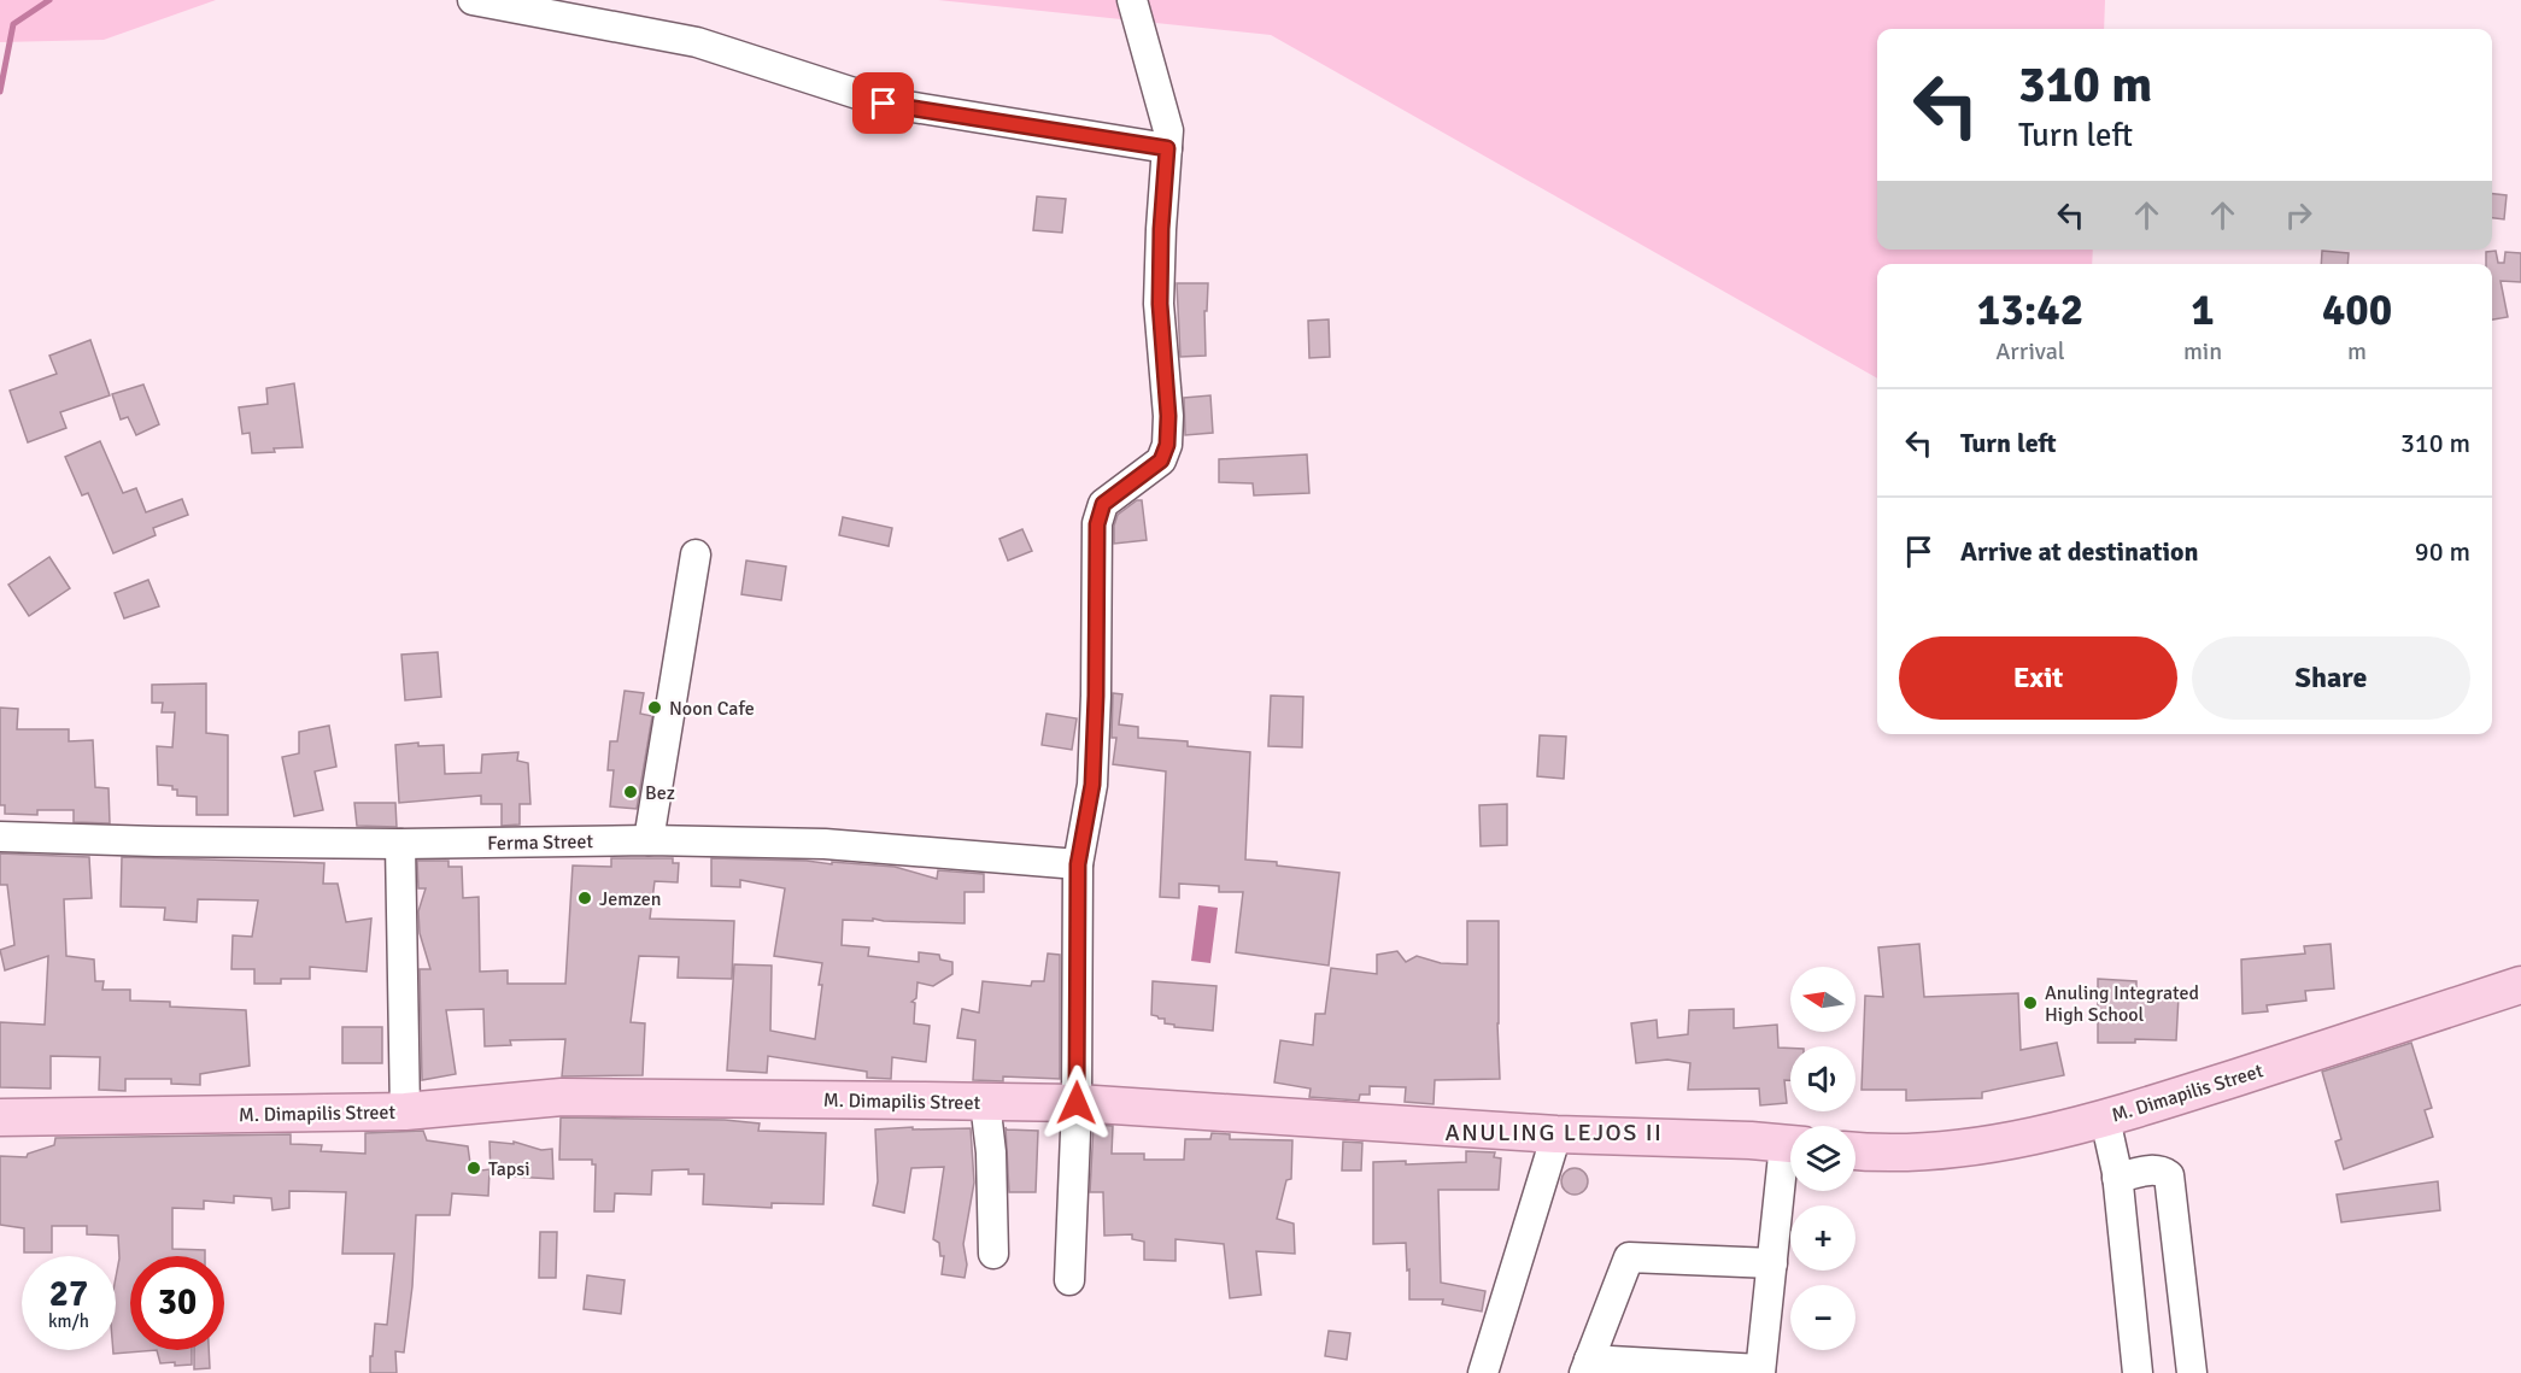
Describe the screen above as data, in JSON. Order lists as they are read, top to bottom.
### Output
{
  "streets": {
    "main road": ["M. Dimapilis Street"],
    "street": ["Ferma Street"]
  },
  "districts": ["ANULING LEJOS II"],
  "places": [
    "Noon Cafe",
    "Bez",
    "Jemzen",
    "Anuling Integrated High School",
    "Tapsi"
  ],
  "north": "left",
  "page": {
    "turn": ["310 m", "Turn left"],
    "eta": [
      "13:42",
      "Arrival",
      "1",
      "min",
      "400",
      "m"
    ],
    "list": [
      {
        "name": "Turn left",
        "value": "310 m"
      },
      {
        "name": "Arrive at destination",
        "value": "90 m"
      }
    ],
    "buttons": ["Exit", "Share"],
    "map_buttons": ["+", "−"],
    "speed": "27 km/h",
    "limit": "30"
  }
}
